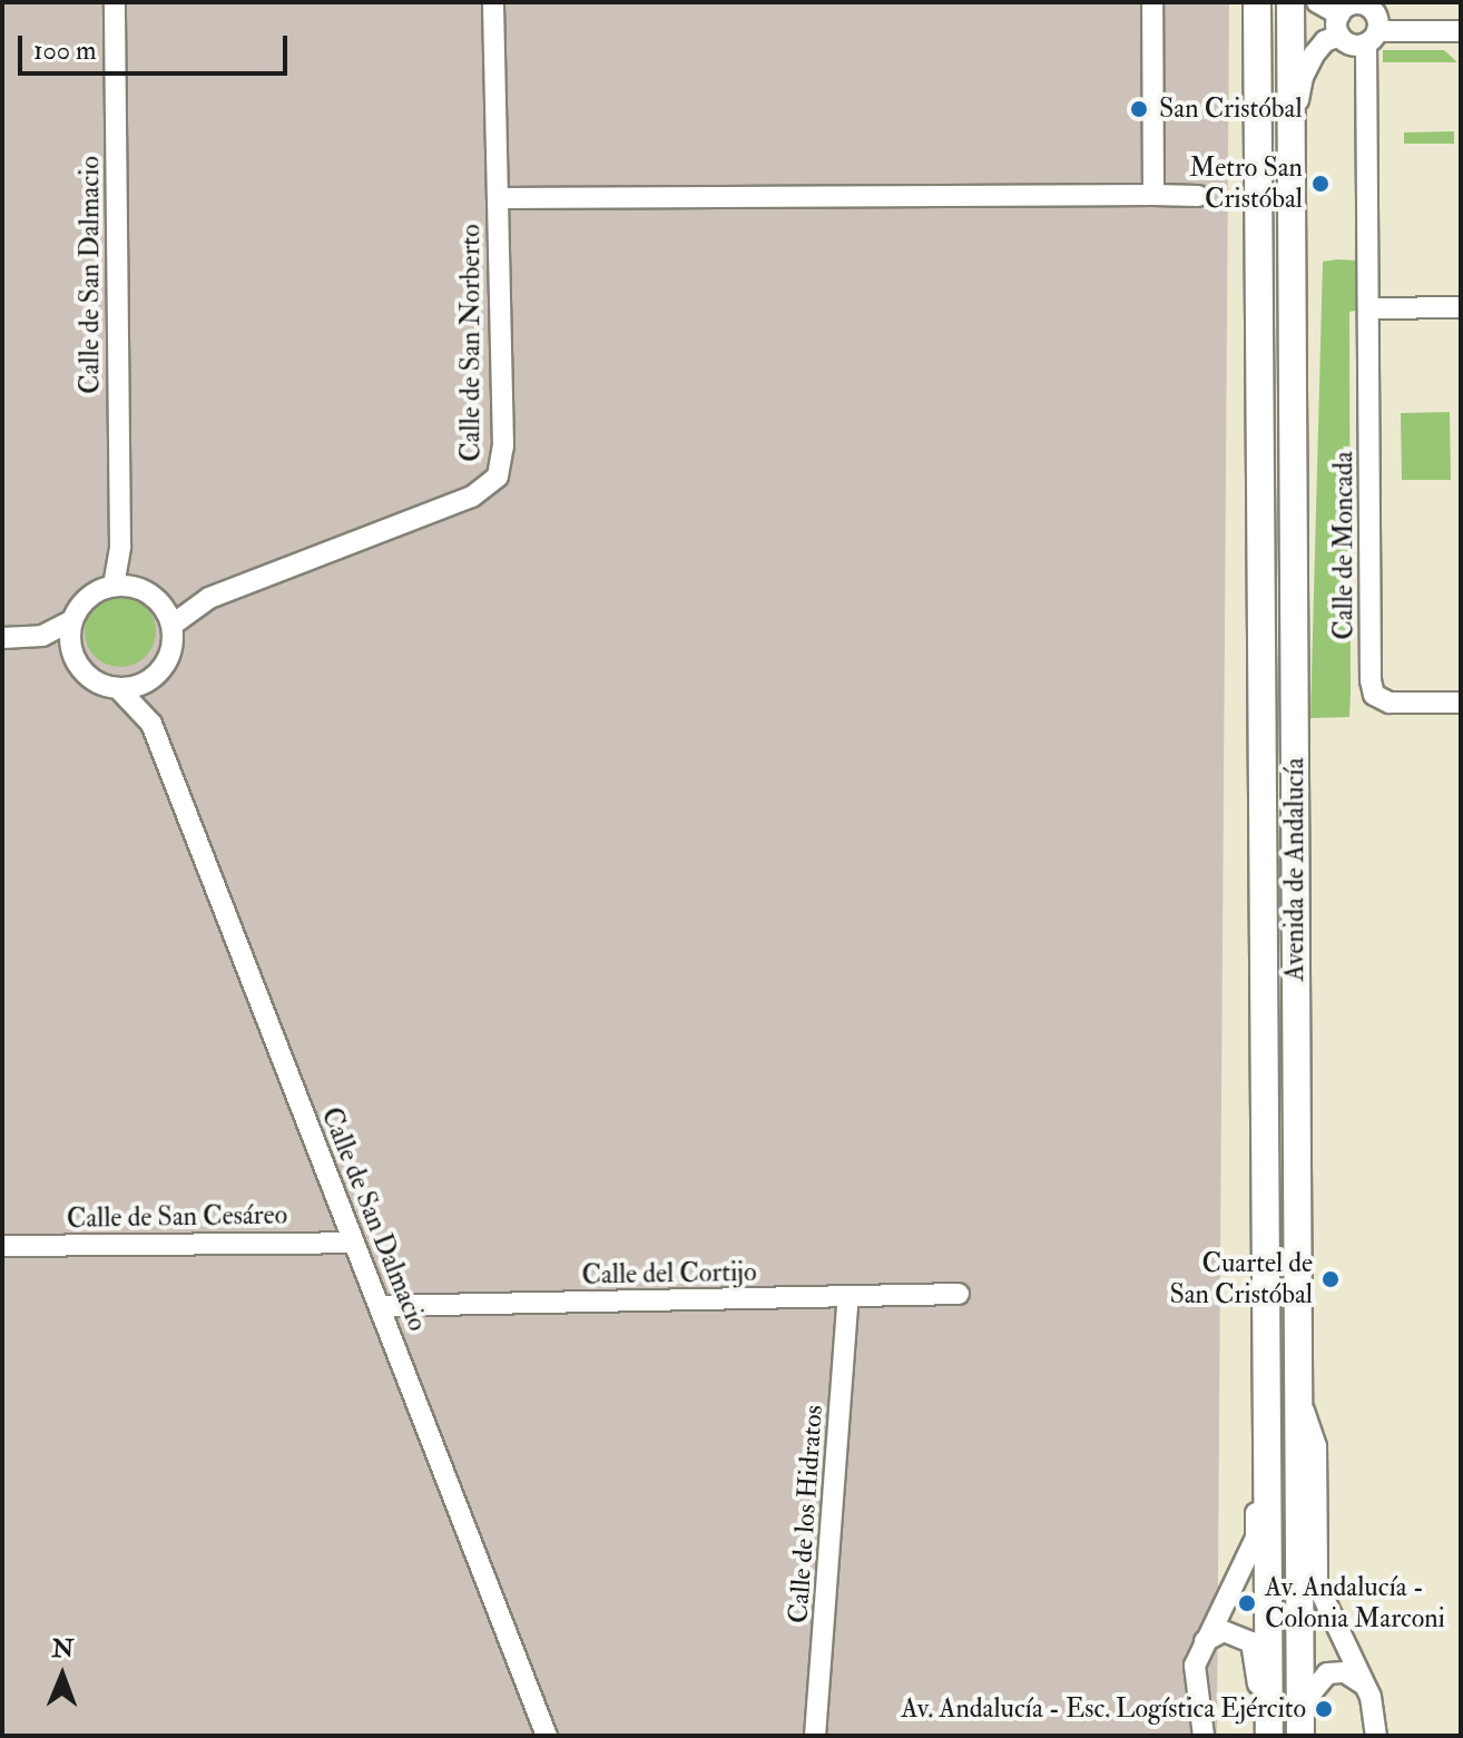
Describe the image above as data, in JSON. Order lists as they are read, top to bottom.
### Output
{
  "streets": {
    "main road": ["Avenida de Andalucía"],
    "street": [
      "Calle de San Dalmacio",
      "Calle de San Norberto",
      "Calle de Moncada",
      "Calle de San Cesáreo",
      "Calle del Cortijo",
      "Calle de los Hidratos"
    ]
  },
  "crossings": [
    ["Calle de San Dalmacio", "Calle de San Norberto"],
    ["Calle de San Dalmacio", "Calle de San Cesáreo"],
    ["Calle de San Dalmacio", "Calle del Cortijo"],
    ["Calle del Cortijo", "Calle de los Hidratos"]
  ],
  "places": [
    "San Cristóbal",
    "Metro San Cristóbal",
    "Cuartel de San Cristóbal",
    "Av. Andalucía - Colonia Marconi",
    "Av. Andalucía - Esc. Logística Ejército"
  ],
  "scale_bar": "100 m",
  "north": "top"
}
